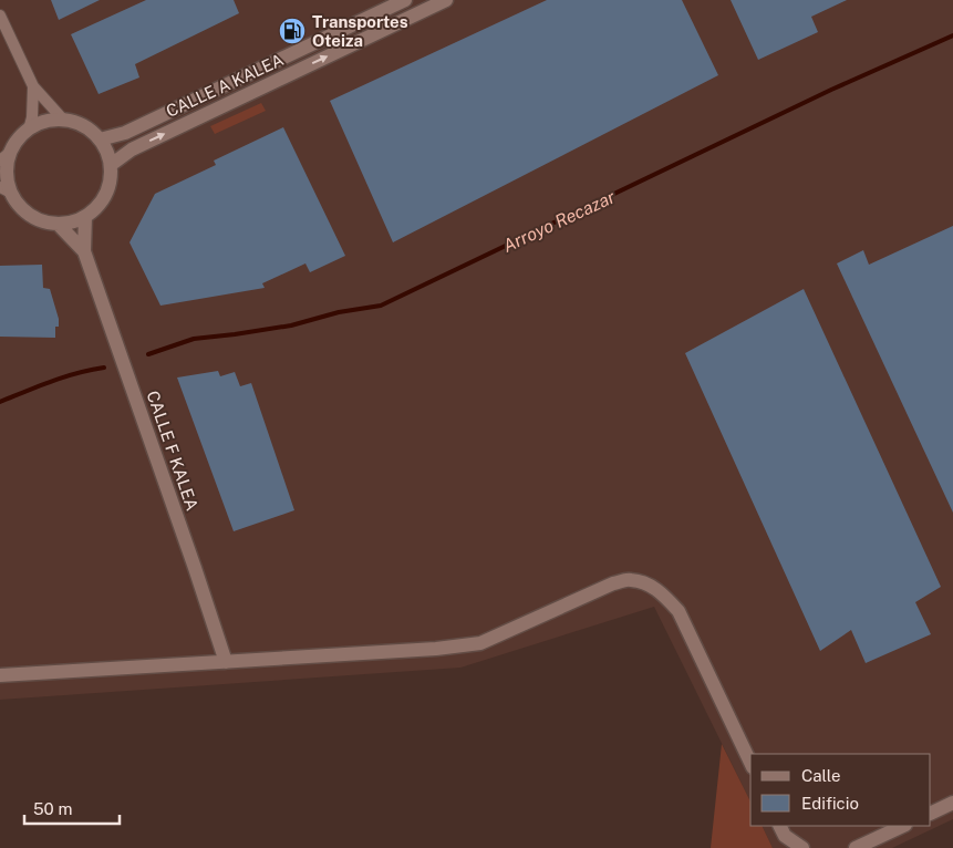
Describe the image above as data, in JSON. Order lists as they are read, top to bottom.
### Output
{
  "streets": {
    "street": ["CALLE A KALEA", "CALLE F KALEA"]
  },
  "crossings": [
    ["CALLE A KALEA", "CALLE F KALEA"]
  ],
  "water": ["Arroyo Recazar"],
  "places": {
    "fuel station": ["Transportes Oteiza"]
  },
  "legend": ["Calle", "Edificio"],
  "scale_bar": "50 m"
}
